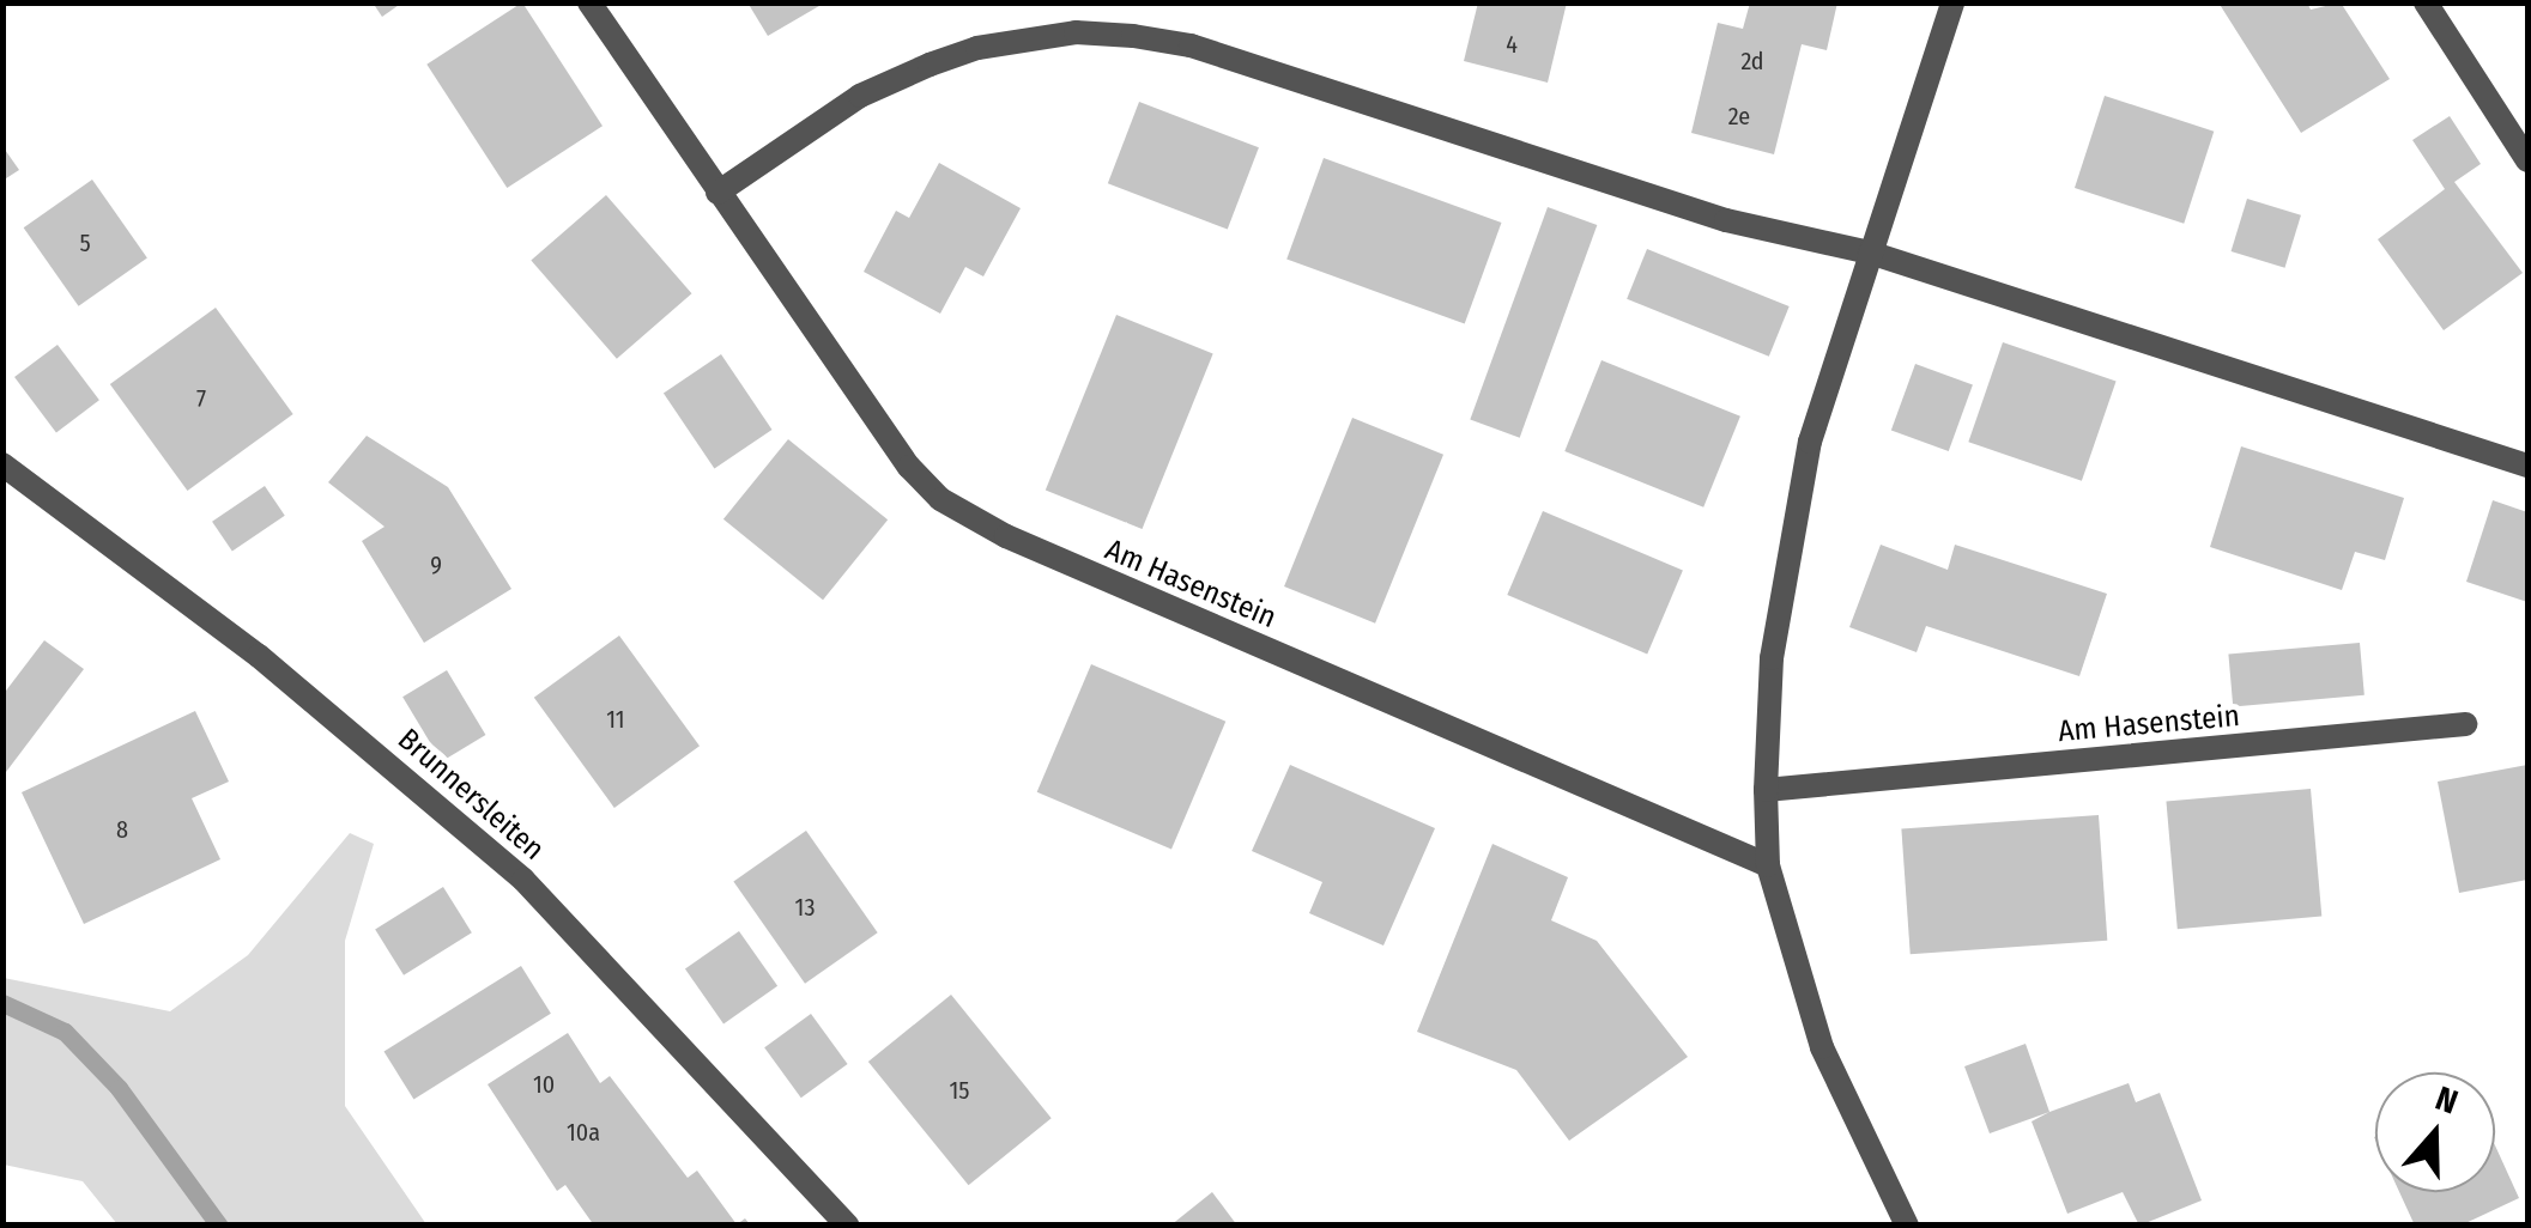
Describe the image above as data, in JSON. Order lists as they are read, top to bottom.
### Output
{
  "streets": {
    "street": ["Am Hasenstein", "Brunnersleiten"]
  },
  "house_numbers": [
    "4",
    "2d",
    "2e",
    "5",
    "7",
    "9",
    "11",
    "8",
    "13",
    "10",
    "15",
    "10a"
  ],
  "north": "top"
}
